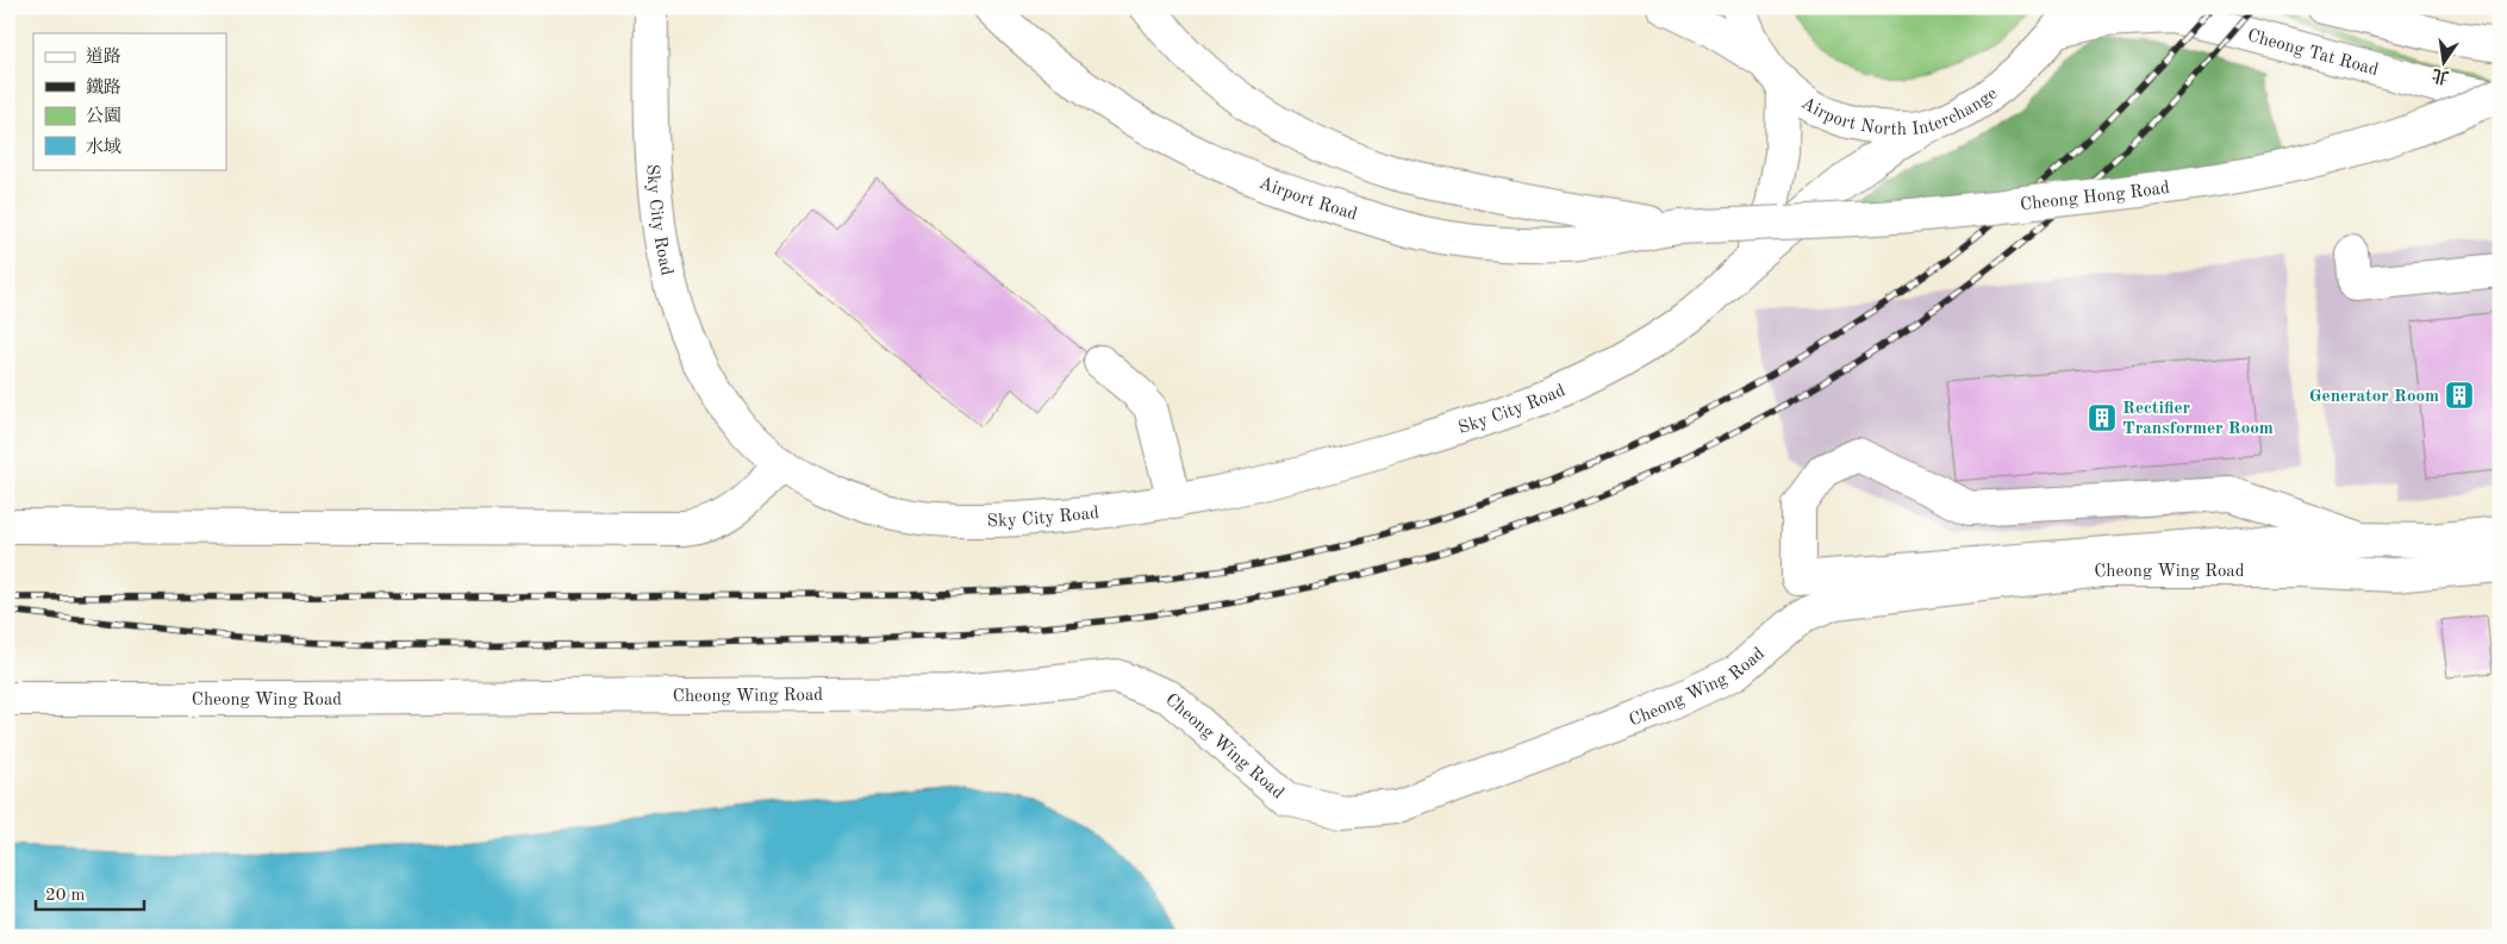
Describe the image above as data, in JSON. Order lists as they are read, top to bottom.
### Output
{
  "streets": {
    "street": [
      "Cheong Tat Road",
      "Airport North Interchange",
      "Cheong Hong Road",
      "Airport Road",
      "Sky City Road",
      "Cheong Wing Road"
    ]
  },
  "crossings": [
    ["Cheong Tat Road", "Airport North Interchange"],
    ["Cheong Tat Road", "Cheong Hong Road"],
    ["Airport North Interchange", "Sky City Road"],
    ["Cheong Hong Road", "Airport Road"]
  ],
  "places": {
    "building": ["Generator Room", "Rectifier Transformer Room"]
  },
  "legend": [
    "道路",
    "鐵路",
    "公園",
    "水域"
  ],
  "scale_bar": "20 m",
  "north": "bottom"
}
